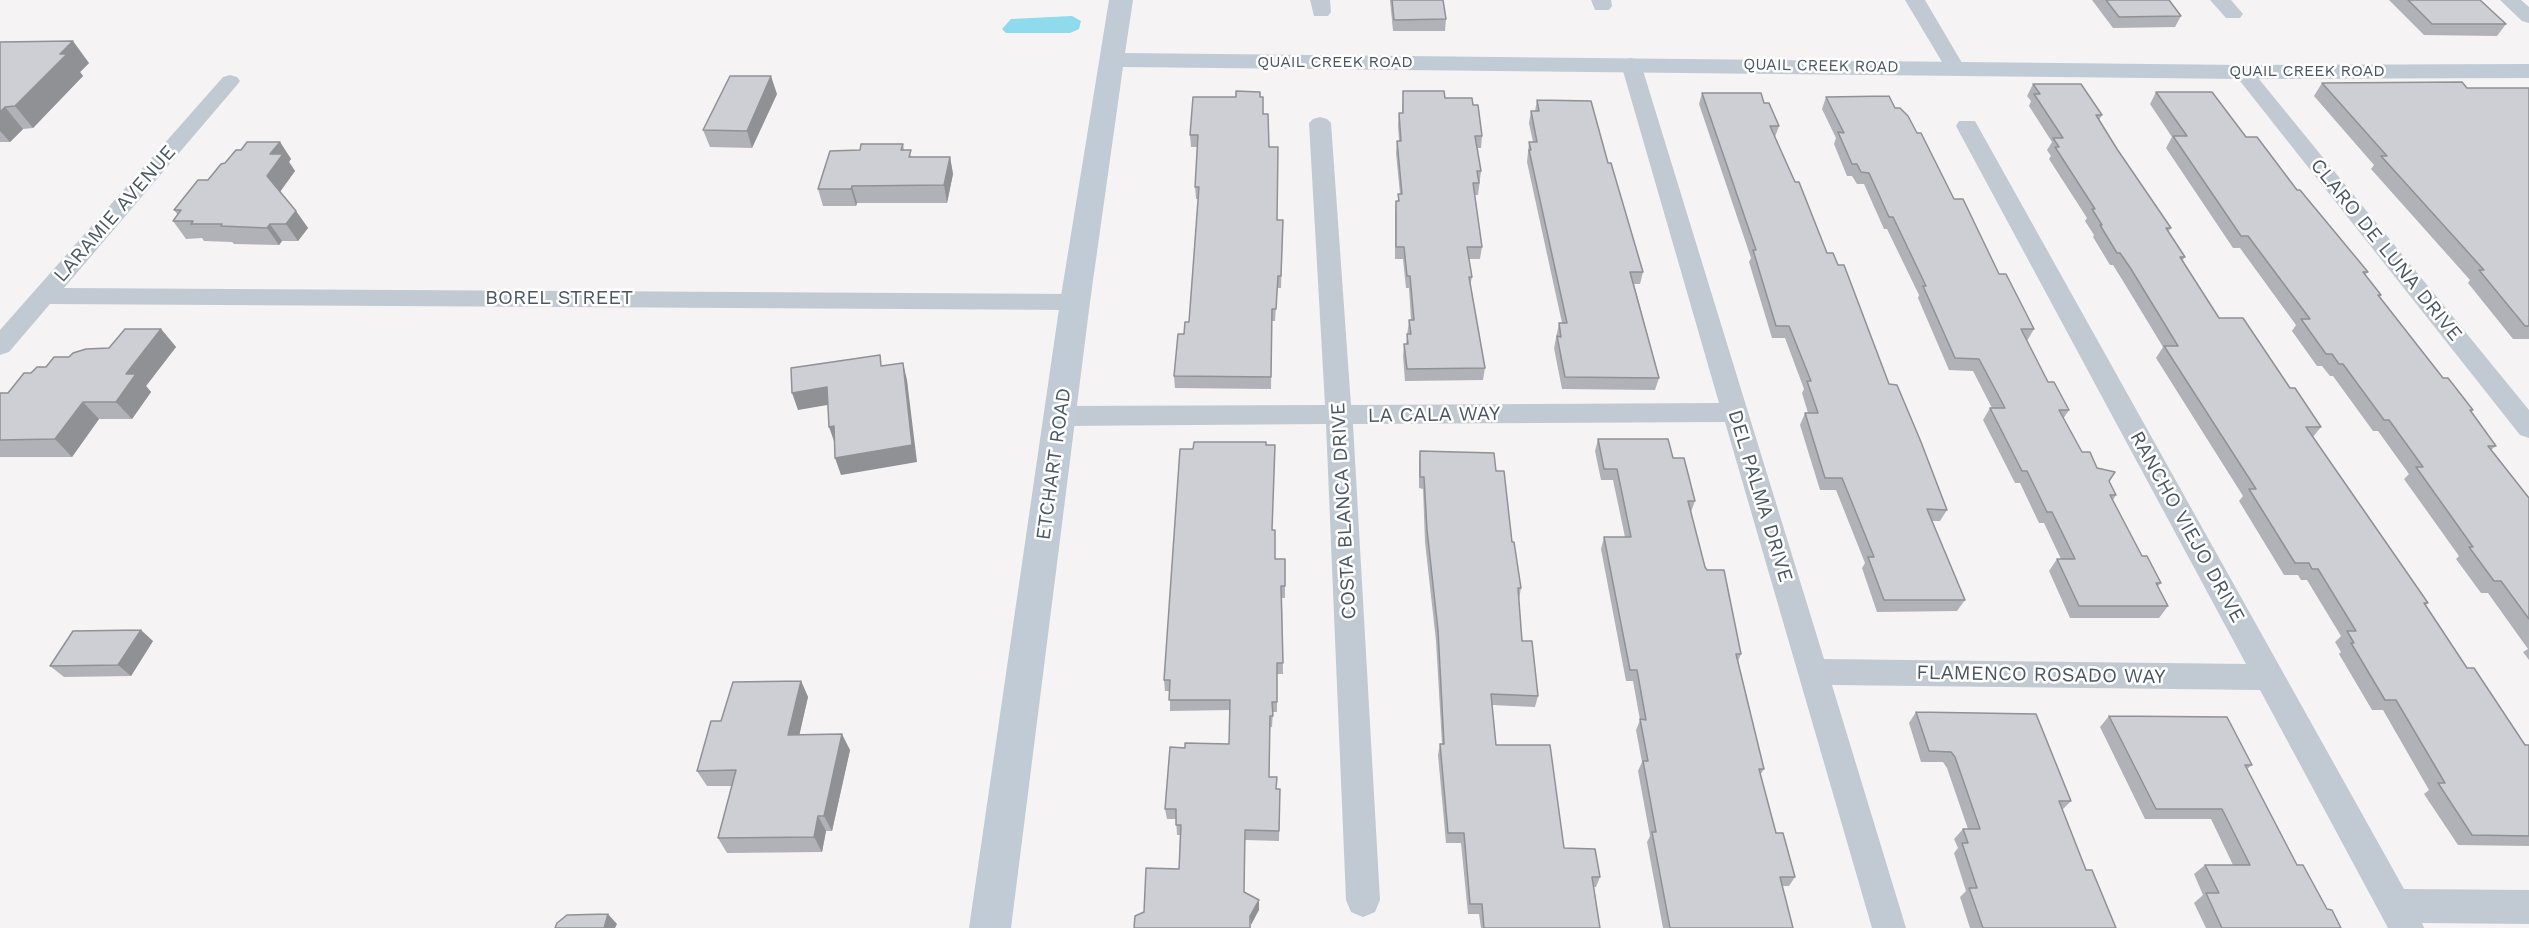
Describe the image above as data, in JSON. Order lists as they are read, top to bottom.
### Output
{
  "streets": {
    "street": [
      "QUAIL CREEK ROAD",
      "LARAMIE AVENUE",
      "CLARO DE LUNA DRIVE",
      "BOREL STREET",
      "LA CALA WAY",
      "ETCHART ROAD",
      "DEL PALMA DRIVE",
      "COSTA BLANCA DRIVE",
      "RANCHO VIEJO DRIVE",
      "FLAMENCO ROSADO WAY"
    ]
  },
  "crossings": [
    ["QUAIL CREEK ROAD", "CLARO DE LUNA DRIVE"],
    ["QUAIL CREEK ROAD", "ETCHART ROAD"],
    ["QUAIL CREEK ROAD", "DEL PALMA DRIVE"],
    ["LARAMIE AVENUE", "BOREL STREET"],
    ["BOREL STREET", "ETCHART ROAD"],
    ["LA CALA WAY", "ETCHART ROAD"],
    ["LA CALA WAY", "DEL PALMA DRIVE"],
    ["LA CALA WAY", "COSTA BLANCA DRIVE"],
    ["DEL PALMA DRIVE", "FLAMENCO ROSADO WAY"],
    ["RANCHO VIEJO DRIVE", "FLAMENCO ROSADO WAY"]
  ]
}
